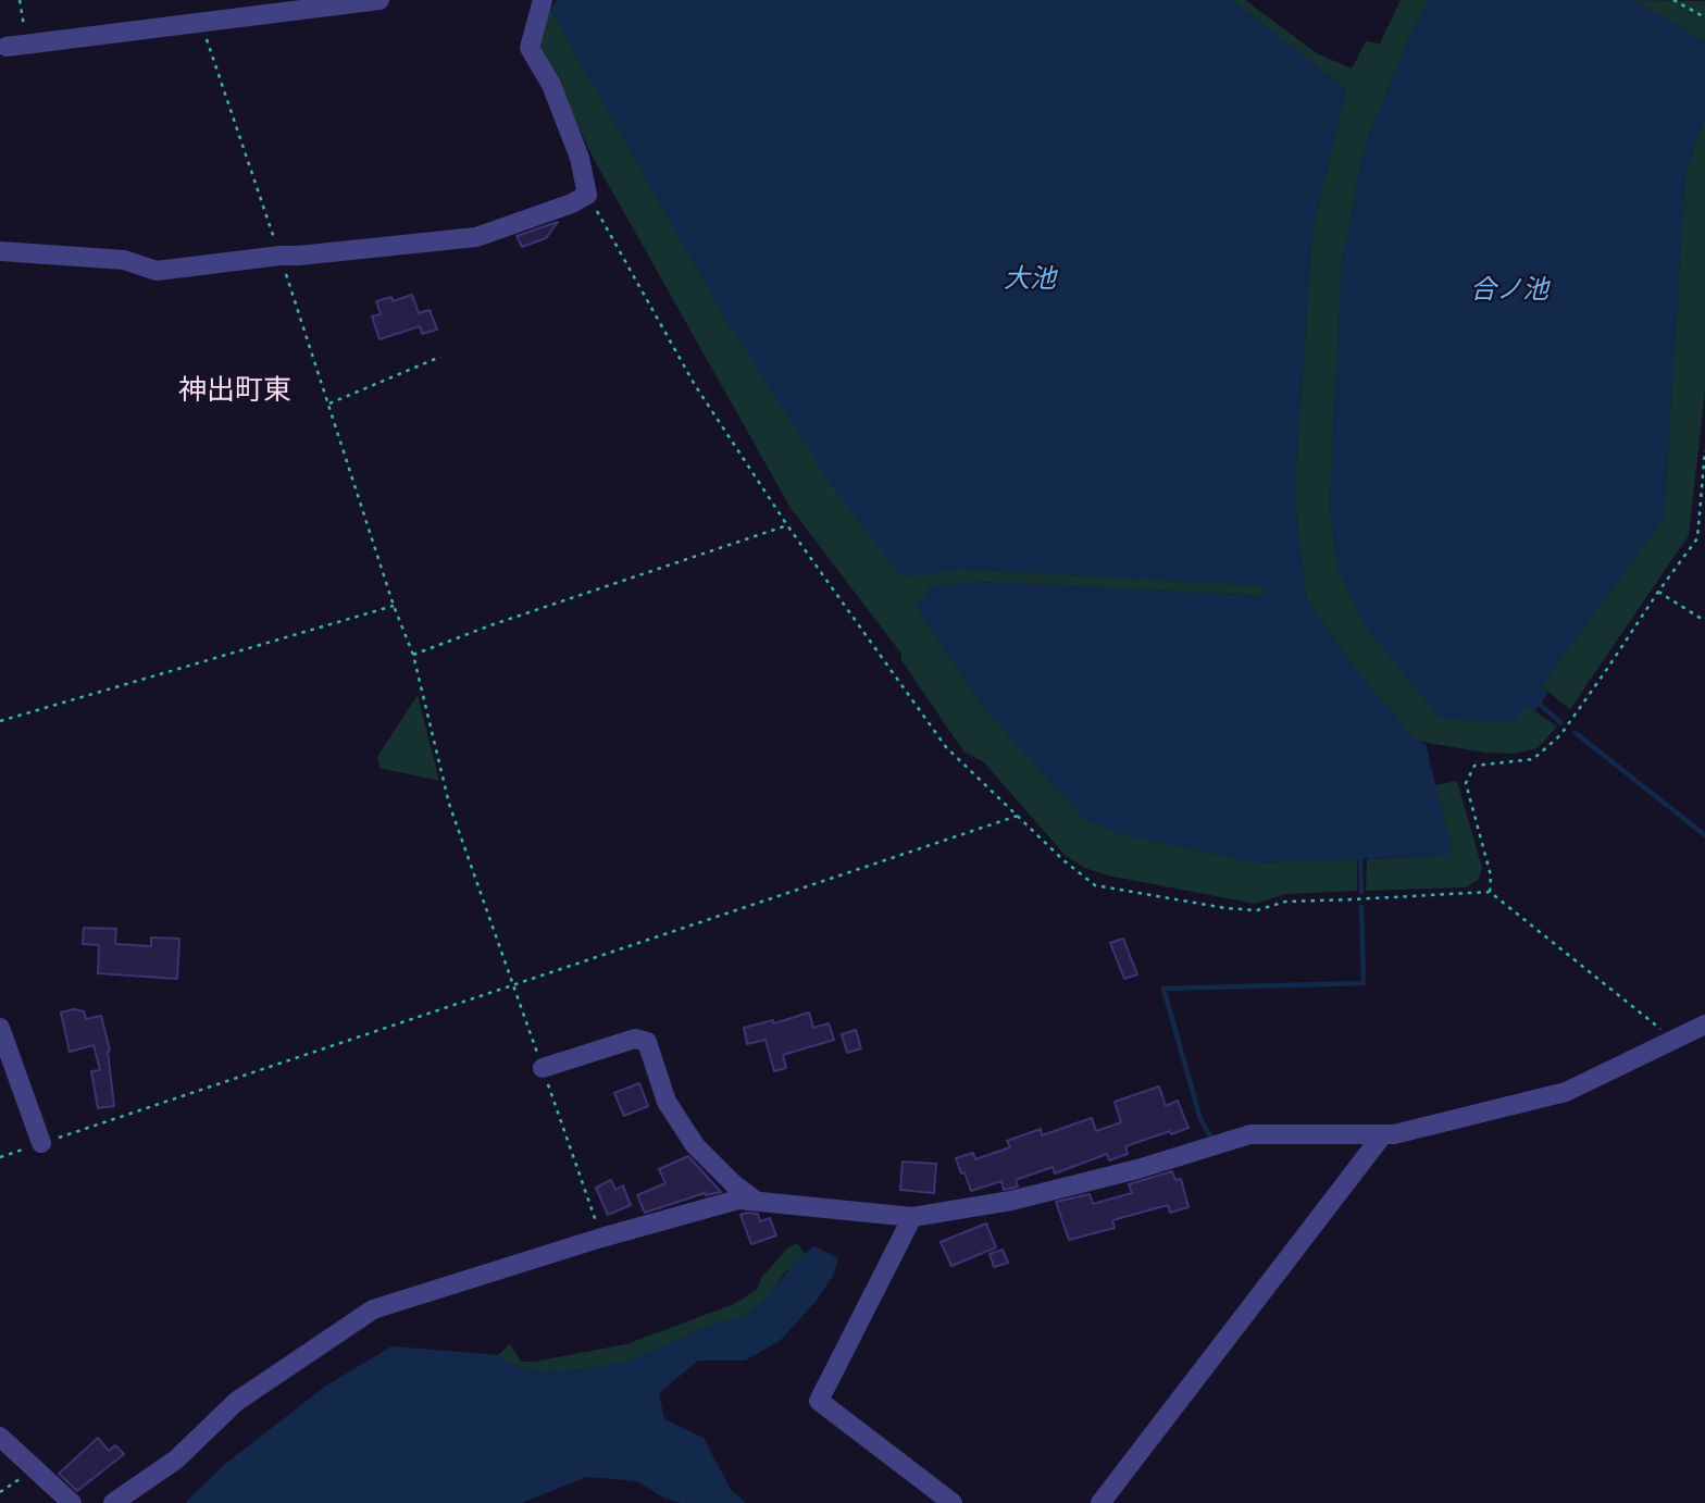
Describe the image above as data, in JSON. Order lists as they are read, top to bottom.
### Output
{
  "districts": ["神出町東"],
  "water": ["大池", "合ノ池"]
}
